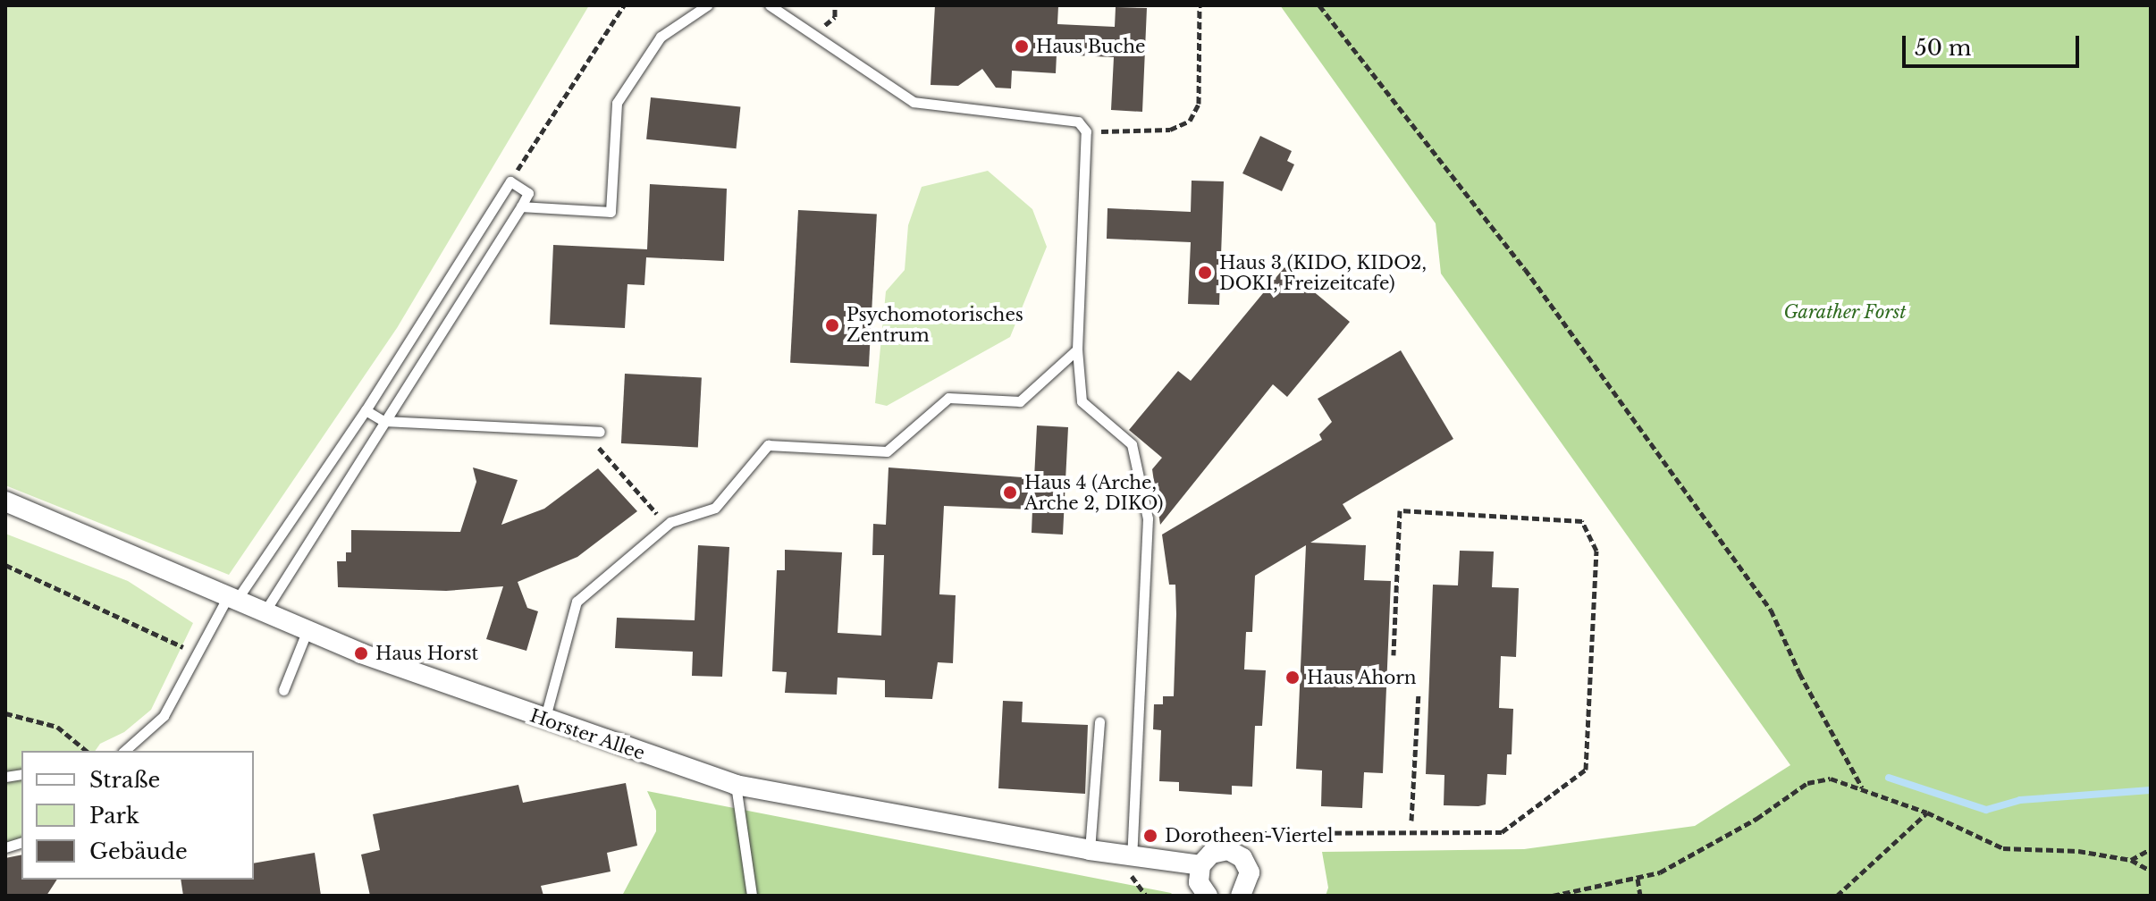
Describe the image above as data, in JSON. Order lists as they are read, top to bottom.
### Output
{
  "streets": {
    "street": ["Horster Allee"]
  },
  "parks": ["Garather Forst"],
  "places": [
    "Haus Buche",
    "Haus 3 (KIDO, KIDO2, DOKI, Freizeitcafe)",
    "Psychomotorisches Zentrum",
    "Haus 4 (Arche, Arche 2, DIKO)",
    "Haus Horst",
    "Haus Ahorn",
    "Dorotheen-Viertel"
  ],
  "legend": ["Straße", "Park", "Gebäude"],
  "scale_bar": "50 m"
}
